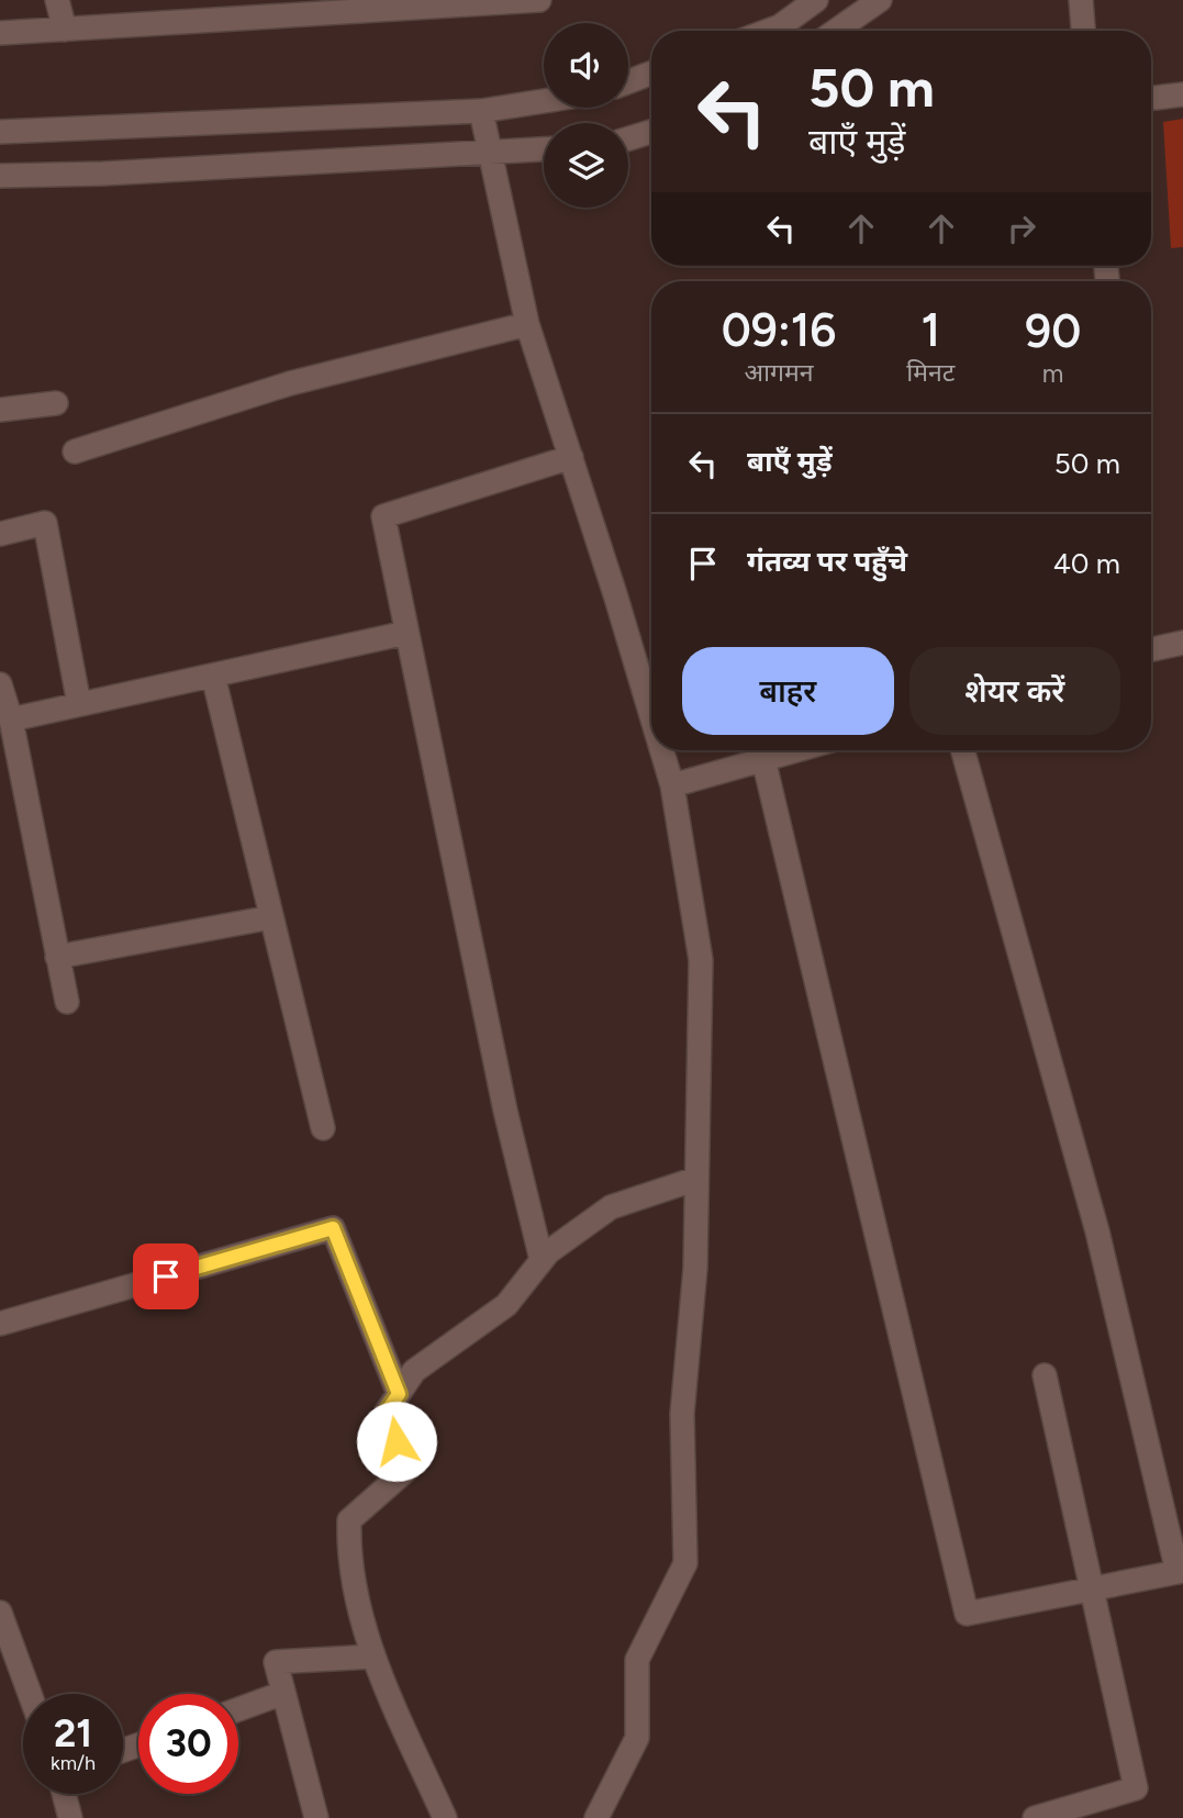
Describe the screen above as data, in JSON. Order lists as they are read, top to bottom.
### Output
{
  "page": {
    "turn": ["50 m", "बाएँ मुड़ें"],
    "eta": [
      "09:16",
      "आगमन",
      "1",
      "मिनट",
      "90",
      "m"
    ],
    "list": [
      {
        "name": "बाएँ मुड़ें",
        "value": "50 m"
      },
      {
        "name": "गंतव्य पर पहुँचे",
        "value": "40 m"
      }
    ],
    "buttons": ["बाहर", "शेयर करें"],
    "speed": "21 km/h",
    "limit": "30"
  }
}
